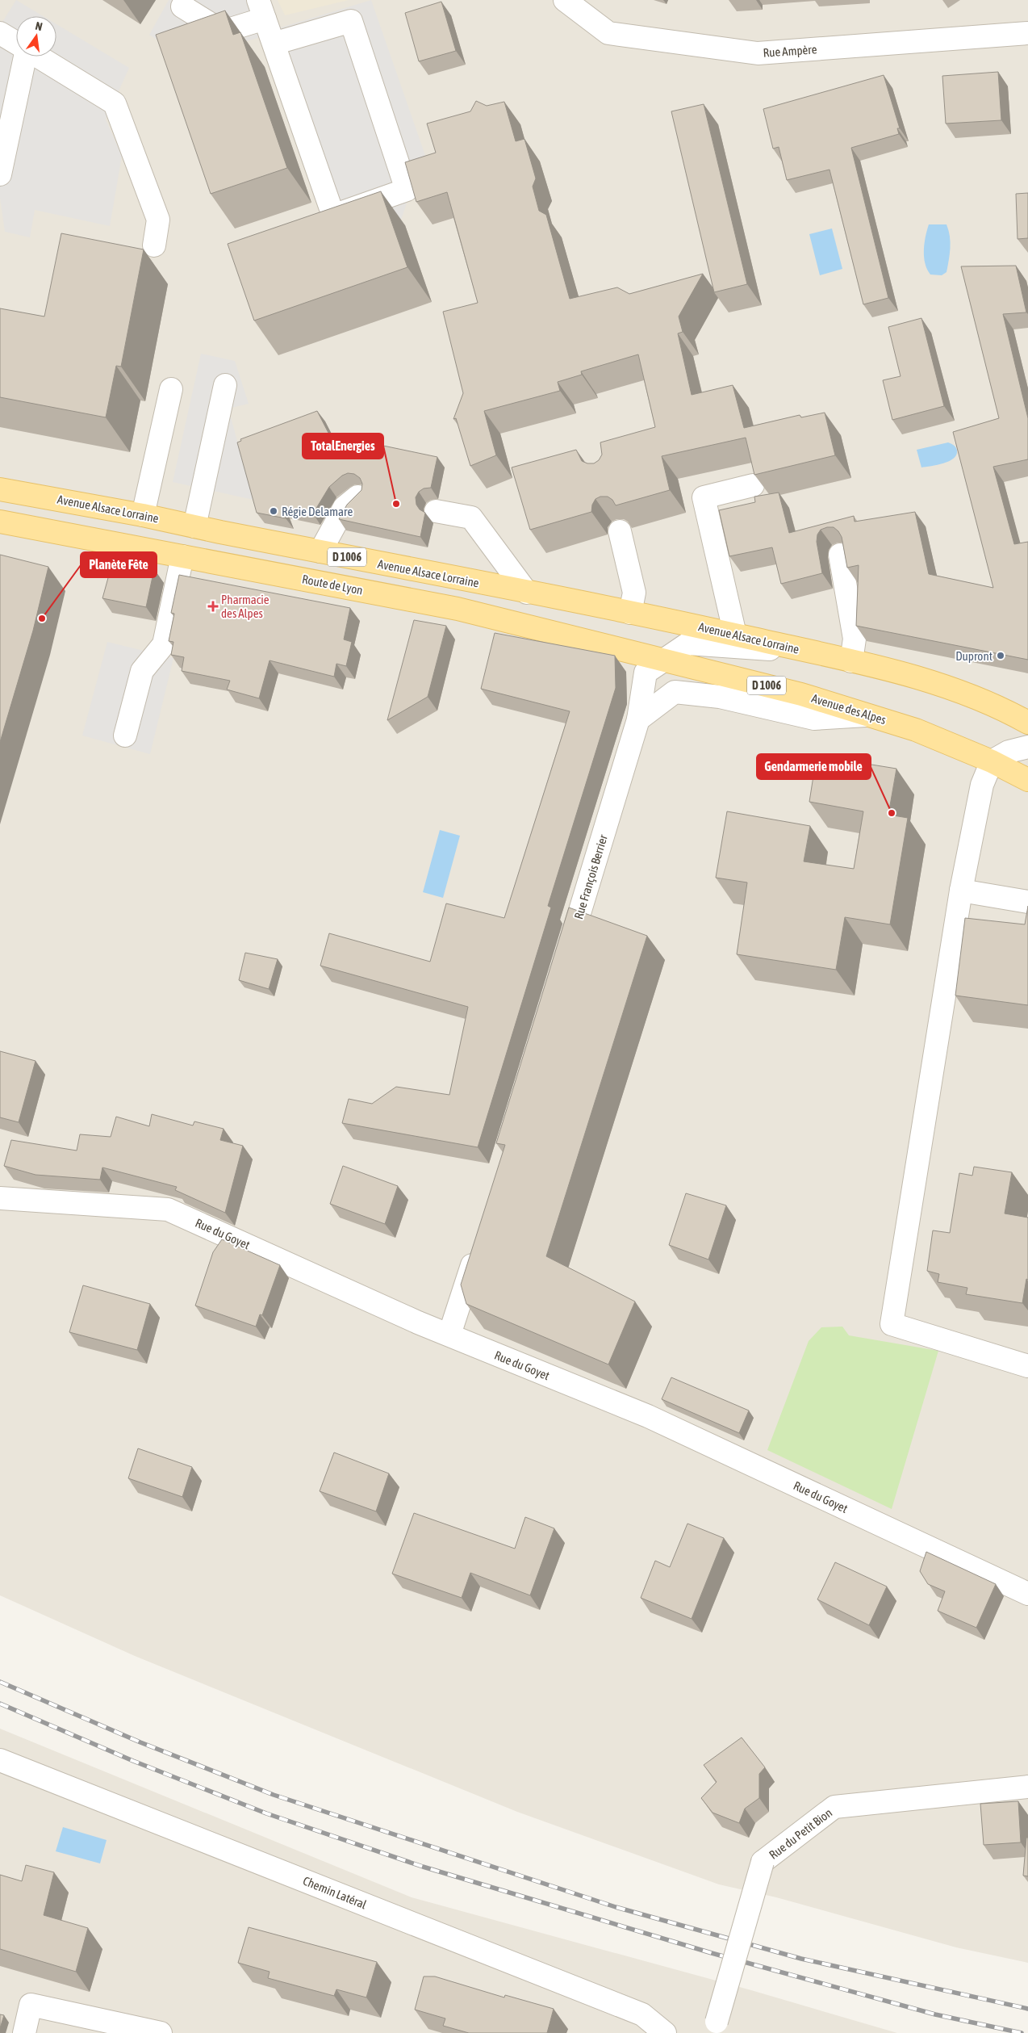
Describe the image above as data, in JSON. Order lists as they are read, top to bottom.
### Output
{
  "streets": {
    "main road": [
      "Avenue Alsace Lorraine",
      "D 1006",
      "Route de Lyon",
      "Avenue des Alpes"
    ],
    "street": [
      "Rue Ampère",
      "Rue François Berrier",
      "Rue du Goyet",
      "Rue du Petit Bion",
      "Chemin Latéral"
    ]
  },
  "crossings": [
    ["Avenue Alsace Lorraine", "Route de Lyon"],
    ["Avenue Alsace Lorraine", "Avenue des Alpes"],
    ["Avenue Alsace Lorraine", "Rue François Berrier"],
    ["Route de Lyon", "Avenue des Alpes"],
    ["Route de Lyon", "Rue François Berrier"],
    ["Avenue des Alpes", "Rue François Berrier"]
  ],
  "places": {
    "other": [
      "TotalEnergies",
      "Régie Delamare",
      "Planète Fête",
      "Dupront",
      "Gendarmerie mobile"
    ],
    "health": ["Pharmacie des Alpes"]
  },
  "north": "top"
}
